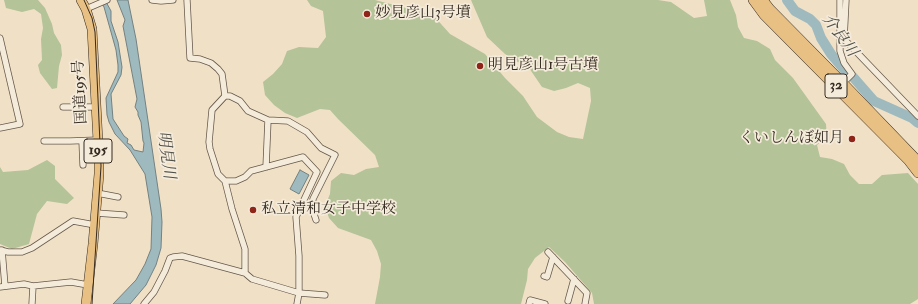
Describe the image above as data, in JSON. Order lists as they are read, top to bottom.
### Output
{
  "streets": {
    "highway": ["32", "国道195号", "195"]
  },
  "water": ["介良川", "明見川"],
  "places": [
    "妙見彦山3号墳",
    "明見彦山1号古墳",
    "くいしんぼ如月",
    "私立清和女子中学校"
  ]
}
